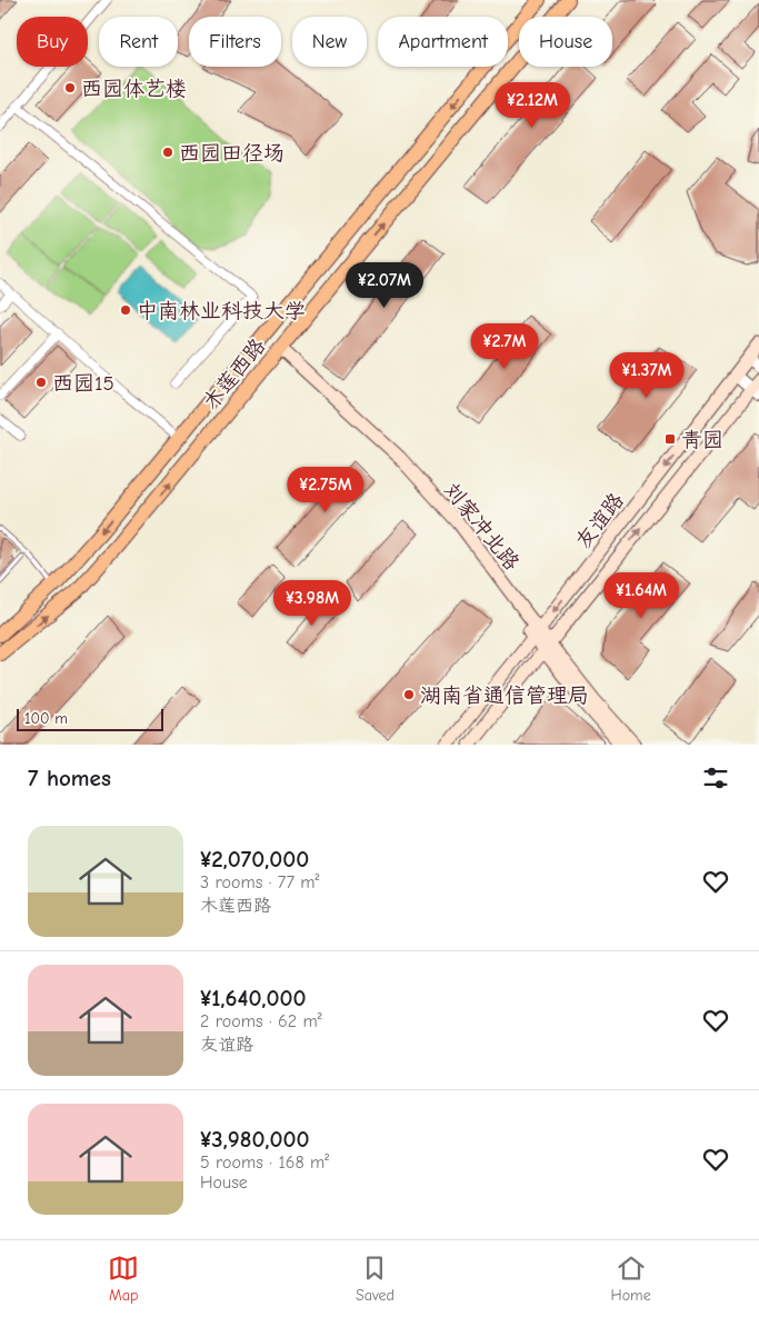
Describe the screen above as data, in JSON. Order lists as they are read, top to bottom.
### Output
{
  "streets": {
    "main road": ["木莲西路", "友谊路", "刘家冲北路"]
  },
  "crossings": [
    ["木莲西路", "刘家冲北路"],
    ["友谊路", "刘家冲北路"]
  ],
  "places": {
    "other": [
      "西园体艺楼",
      "西园田径场",
      "中南林业科技大学",
      "西园15",
      "湖南省通信管理局"
    ],
    "transit": ["青园"]
  },
  "scale_bar": "100 m",
  "page": {
    "chip": [
      "Buy",
      "Rent",
      "Filters",
      "New",
      "Apartment",
      "House"
    ],
    "price": [
      "¥2.12M",
      "¥2.07M",
      "¥2.7M",
      "¥1.37M",
      "¥2.75M",
      "¥1.64M",
      "¥3.98M"
    ],
    "scale": "100 m",
    "heading": "7 homes",
    "list": [
      {
        "name": "¥2,070,000",
        "note": "3 rooms · 77 m² · 木莲西路"
      },
      {
        "name": "¥1,640,000",
        "note": "2 rooms · 62 m² · 友谊路"
      },
      {
        "name": "¥3,980,000",
        "note": "5 rooms · 168 m² · House"
      }
    ],
    "tabs": ["Map", "Saved", "Home"]
  }
}
